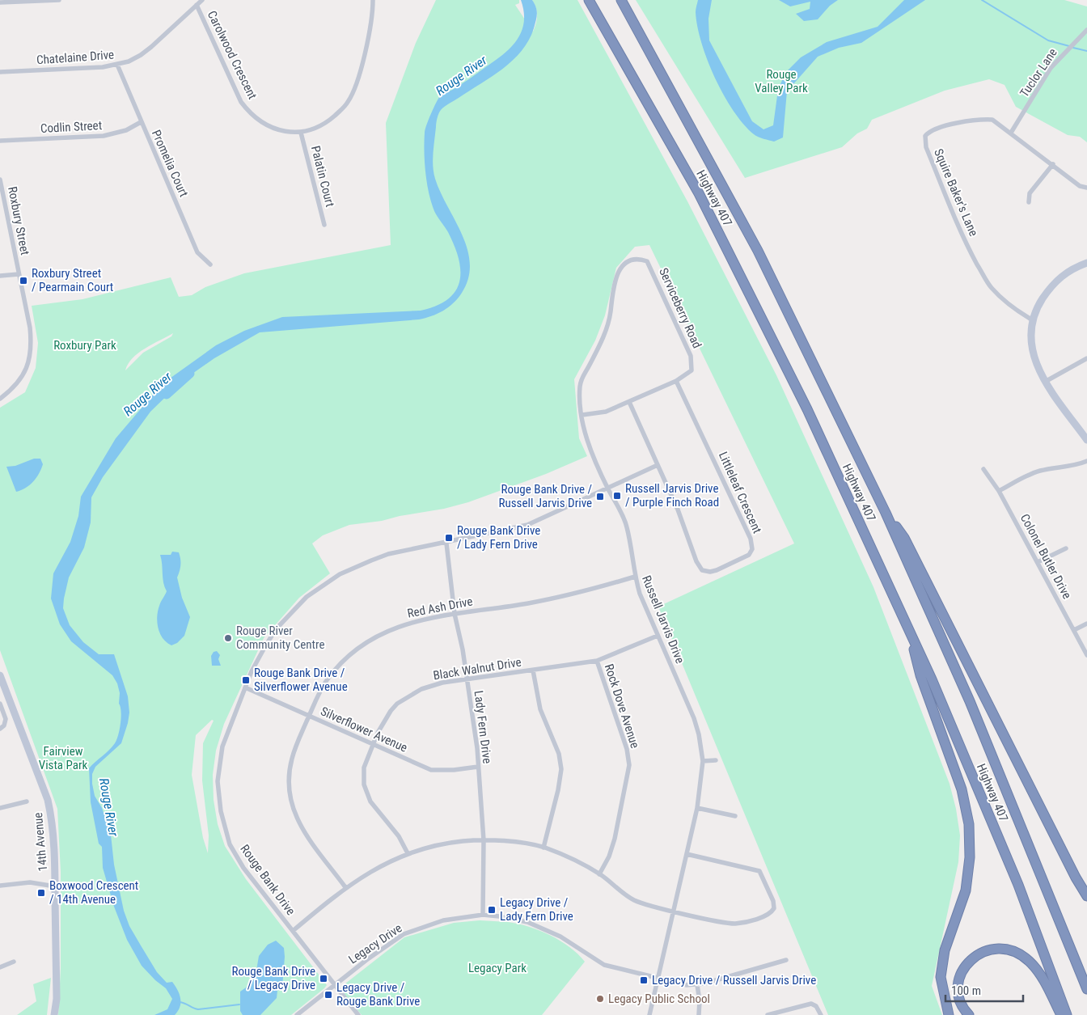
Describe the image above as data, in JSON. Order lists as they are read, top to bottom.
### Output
{
  "streets": {
    "highway": ["Highway 407"],
    "main road": ["14th Avenue"],
    "street": [
      "Carolwood Crescent",
      "Chatelaine Drive",
      "Tuclor Lane",
      "Codlin Street",
      "Promelia Court",
      "Palatin Court",
      "Squire Baker's Lane",
      "Roxbury Street",
      "Serviceberry Road",
      "Littleleaf Crescent",
      "Colonel Butler Drive",
      "Red Ash Drive",
      "Russell Jarvis Drive",
      "Black Walnut Drive",
      "Rock Dove Avenue",
      "Lady Fern Drive",
      "Silverflower Avenue",
      "Rouge Bank Drive",
      "Legacy Drive"
    ]
  },
  "crossings": [
    ["Carolwood Crescent", "Chatelaine Drive"],
    ["Carolwood Crescent", "Palatin Court"],
    ["Chatelaine Drive", "Promelia Court"],
    ["Tuclor Lane", "Squire Baker's Lane"],
    ["Codlin Street", "Promelia Court"],
    ["Serviceberry Road", "Littleleaf Crescent"],
    ["Serviceberry Road", "Russell Jarvis Drive"],
    ["Littleleaf Crescent", "Rouge Bank Drive"],
    ["Red Ash Drive", "Russell Jarvis Drive"],
    ["Red Ash Drive", "Lady Fern Drive"],
    ["Red Ash Drive", "Silverflower Avenue"],
    ["Russell Jarvis Drive", "Black Walnut Drive"],
    ["Russell Jarvis Drive", "Rouge Bank Drive"],
    ["Russell Jarvis Drive", "Legacy Drive"],
    ["Black Walnut Drive", "Rock Dove Avenue"],
    ["Black Walnut Drive", "Lady Fern Drive"],
    ["Black Walnut Drive", "Silverflower Avenue"],
    ["Lady Fern Drive", "Silverflower Avenue"],
    ["Lady Fern Drive", "Rouge Bank Drive"],
    ["Lady Fern Drive", "Legacy Drive"],
    ["Silverflower Avenue", "Rouge Bank Drive"],
    ["Rouge Bank Drive", "Legacy Drive"]
  ],
  "water": ["Rouge River"],
  "parks": [
    "Rouge Valley Park",
    "Roxbury Park",
    "Fairview Vista Park",
    "Legacy Park"
  ],
  "places": {
    "transit": [
      "Roxbury Street / Pearmain Court",
      "Russell Jarvis Drive / Purple Finch Road",
      "Rouge Bank Drive / Russell Jarvis Drive",
      "Rouge Bank Drive / Lady Fern Drive",
      "Rouge Bank Drive / Silverflower Avenue",
      "Boxwood Crescent / 14th Avenue",
      "Legacy Drive / Lady Fern Drive",
      "Rouge Bank Drive / Legacy Drive",
      "Legacy Drive / Russell Jarvis Drive",
      "Legacy Drive / Rouge Bank Drive"
    ],
    "other": ["Rouge River Community Centre", "Legacy Public School"]
  },
  "scale_bar": "100 m"
}
